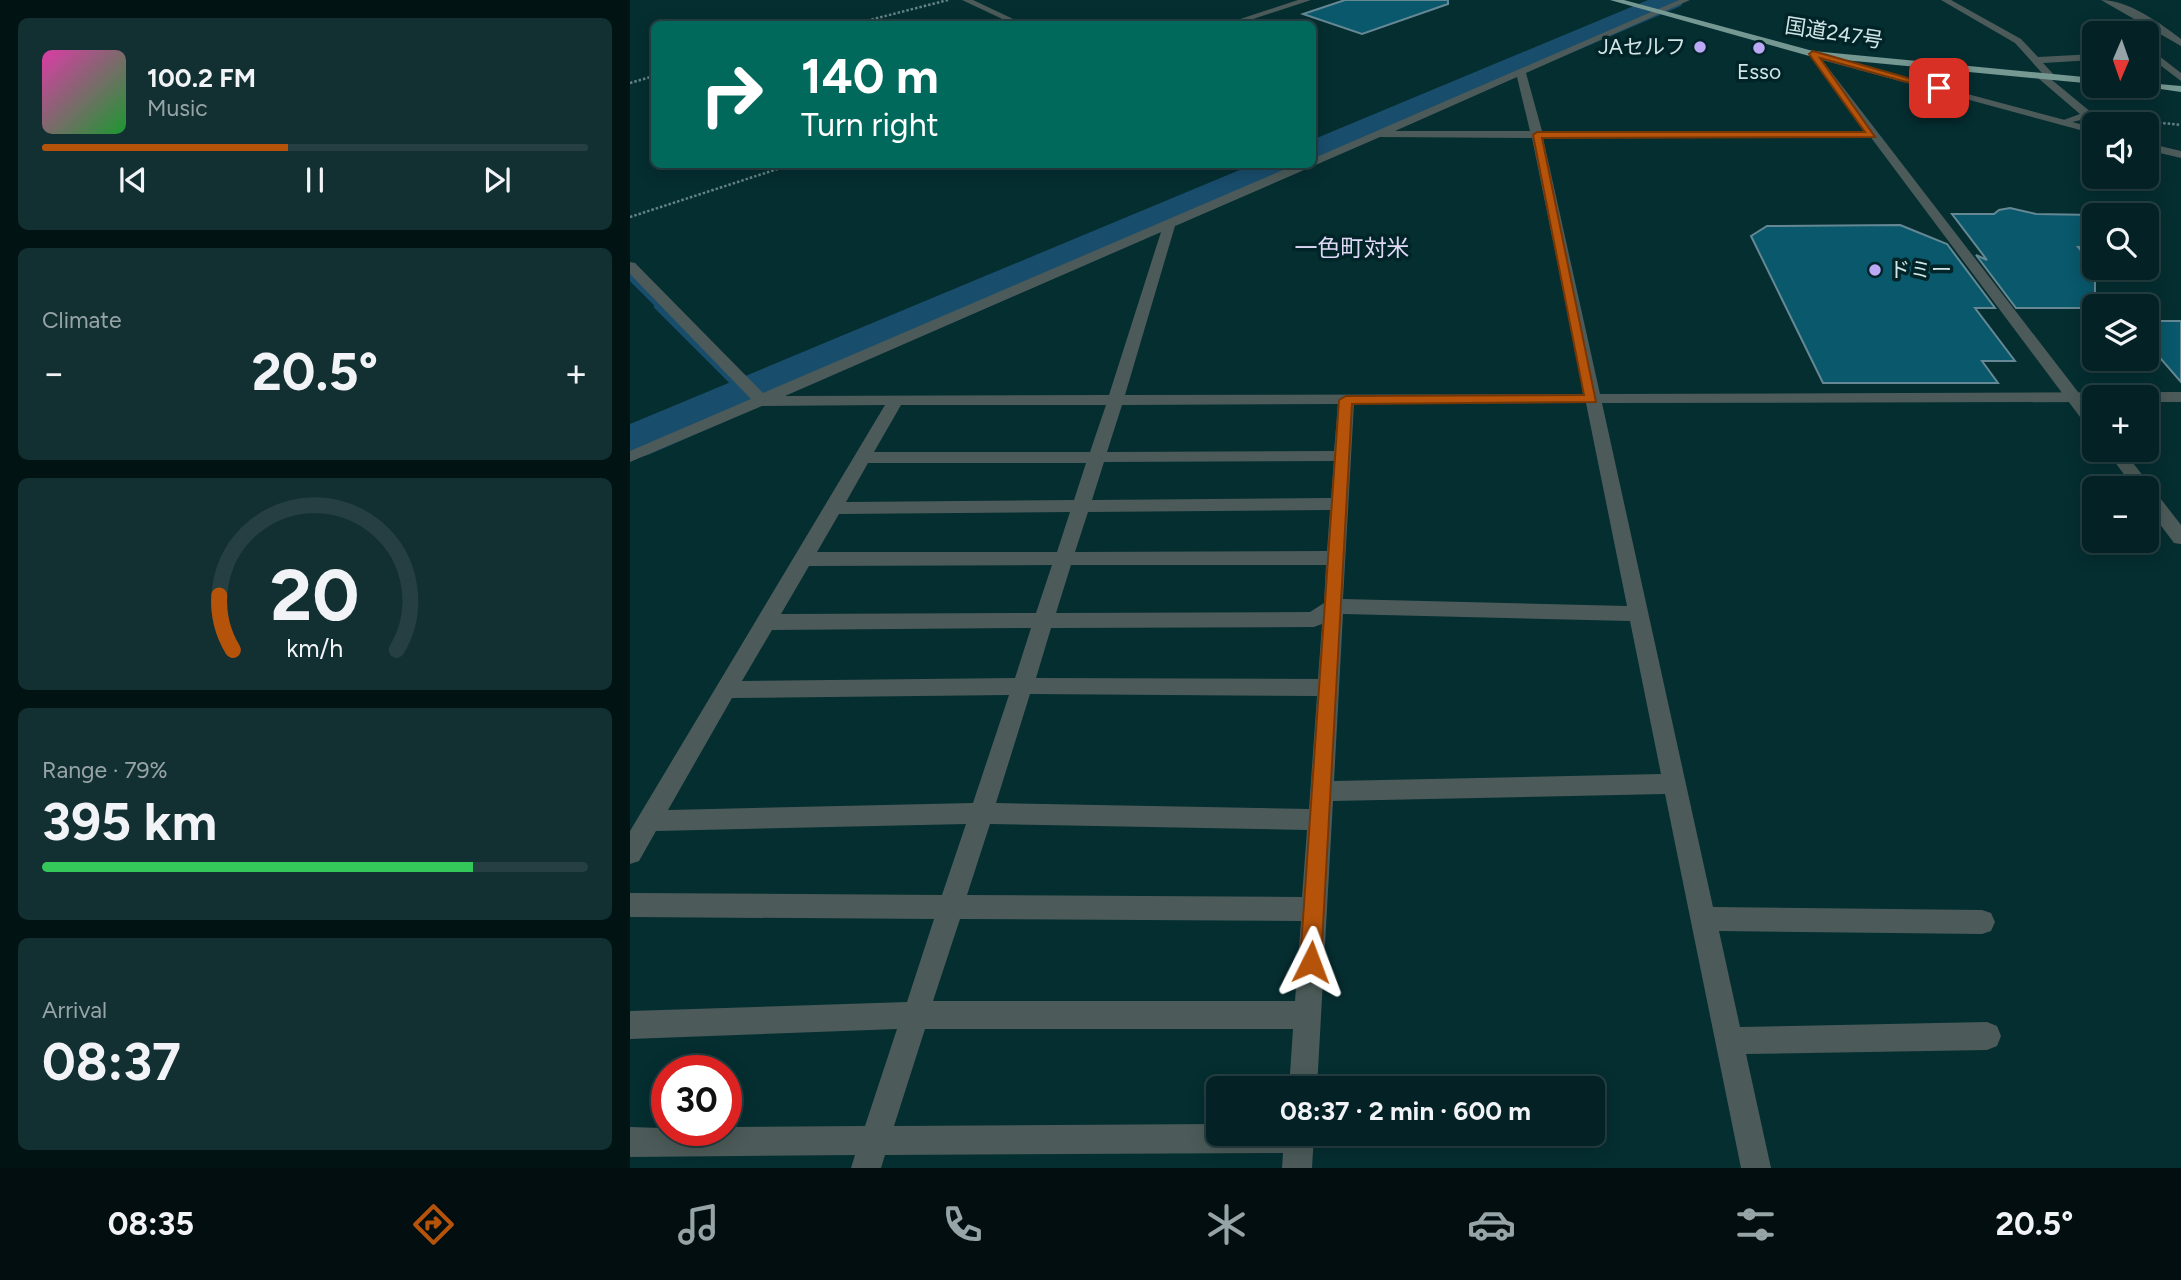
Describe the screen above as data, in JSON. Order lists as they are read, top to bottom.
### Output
{
  "streets": {
    "highway": ["国道247号"]
  },
  "districts": ["一色町対米"],
  "places": ["JAセルフ", "Esso", "ドミー"],
  "north": "bottom",
  "page": {
    "map_buttons": ["+", "−"],
    "turn": ["140 m", "Turn right"],
    "song": ["100.2 FM", "Music"],
    "tile": [
      "Climate",
      ["Range · 79%", "395 km"],
      ["Arrival", "08:37"]
    ],
    "heat": ["−", "20.5°", "+"],
    "limit": "30",
    "trip": "08:37 · 2 min · 600 m",
    "tabs": ["08:35", "20.5°"],
    "gauge": ["20", "km/h"]
  }
}
